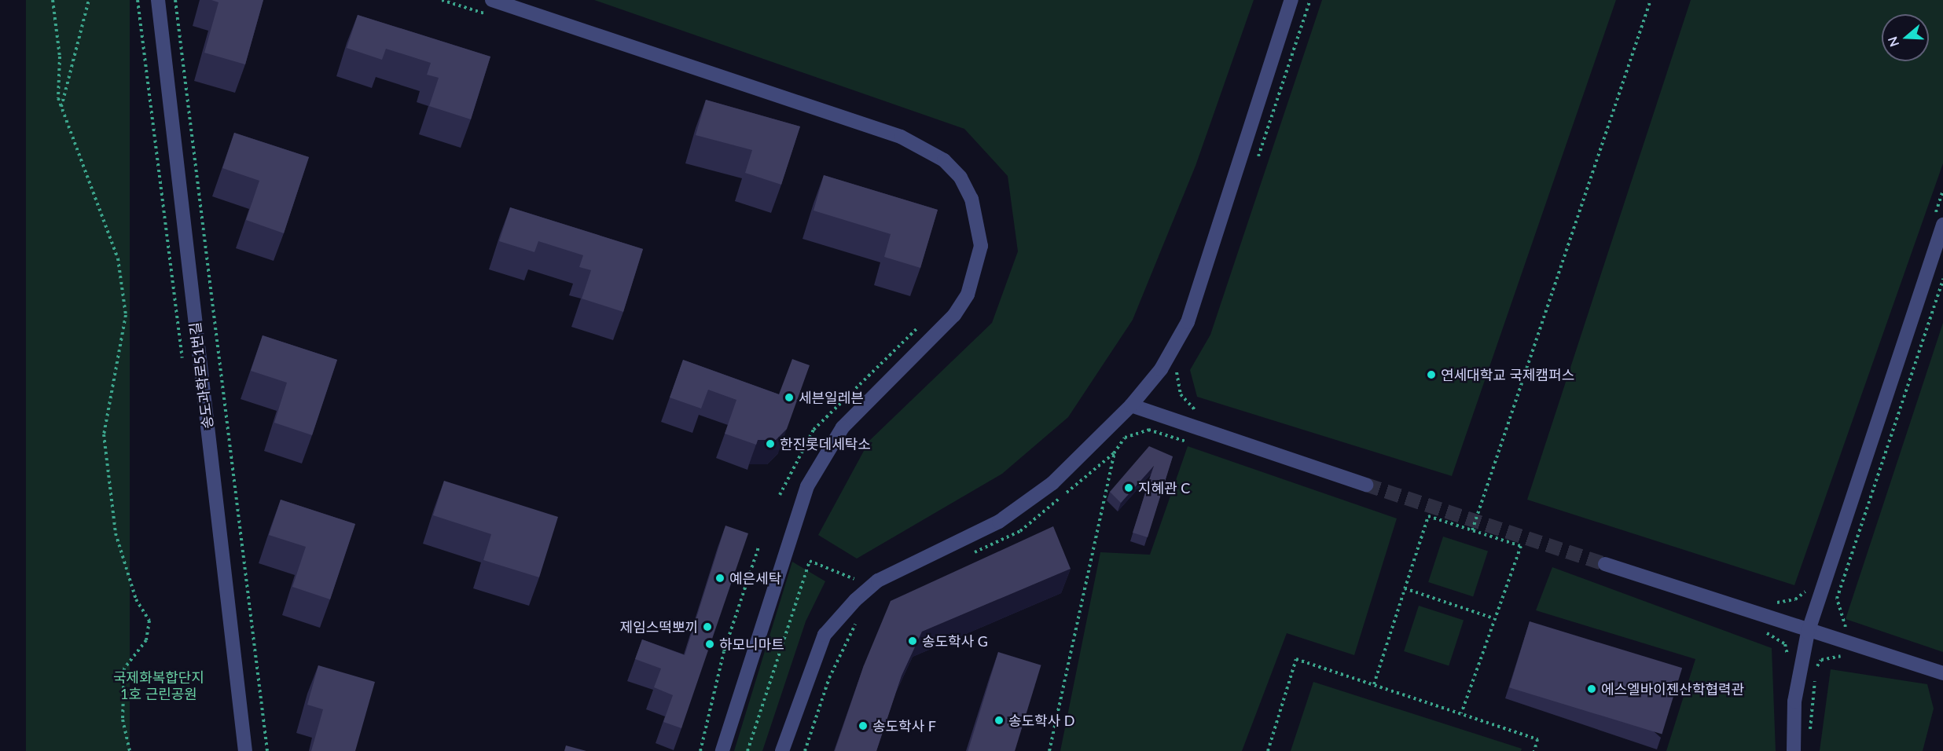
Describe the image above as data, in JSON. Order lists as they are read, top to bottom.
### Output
{
  "streets": {
    "street": ["송도과학로51번길"]
  },
  "parks": ["국제화복합단지 1호 근린공원"],
  "places": [
    "연세대학교 국제캠퍼스",
    "세븐일레븐",
    "한진롯데세탁소",
    "지혜관 C",
    "예은세탁",
    "제임스떡뽀끼",
    "송도학사 G",
    "하모니마트",
    "에스엘바이젠산학협력관",
    "송도학사 D",
    "송도학사 F"
  ],
  "north": "left"
}
